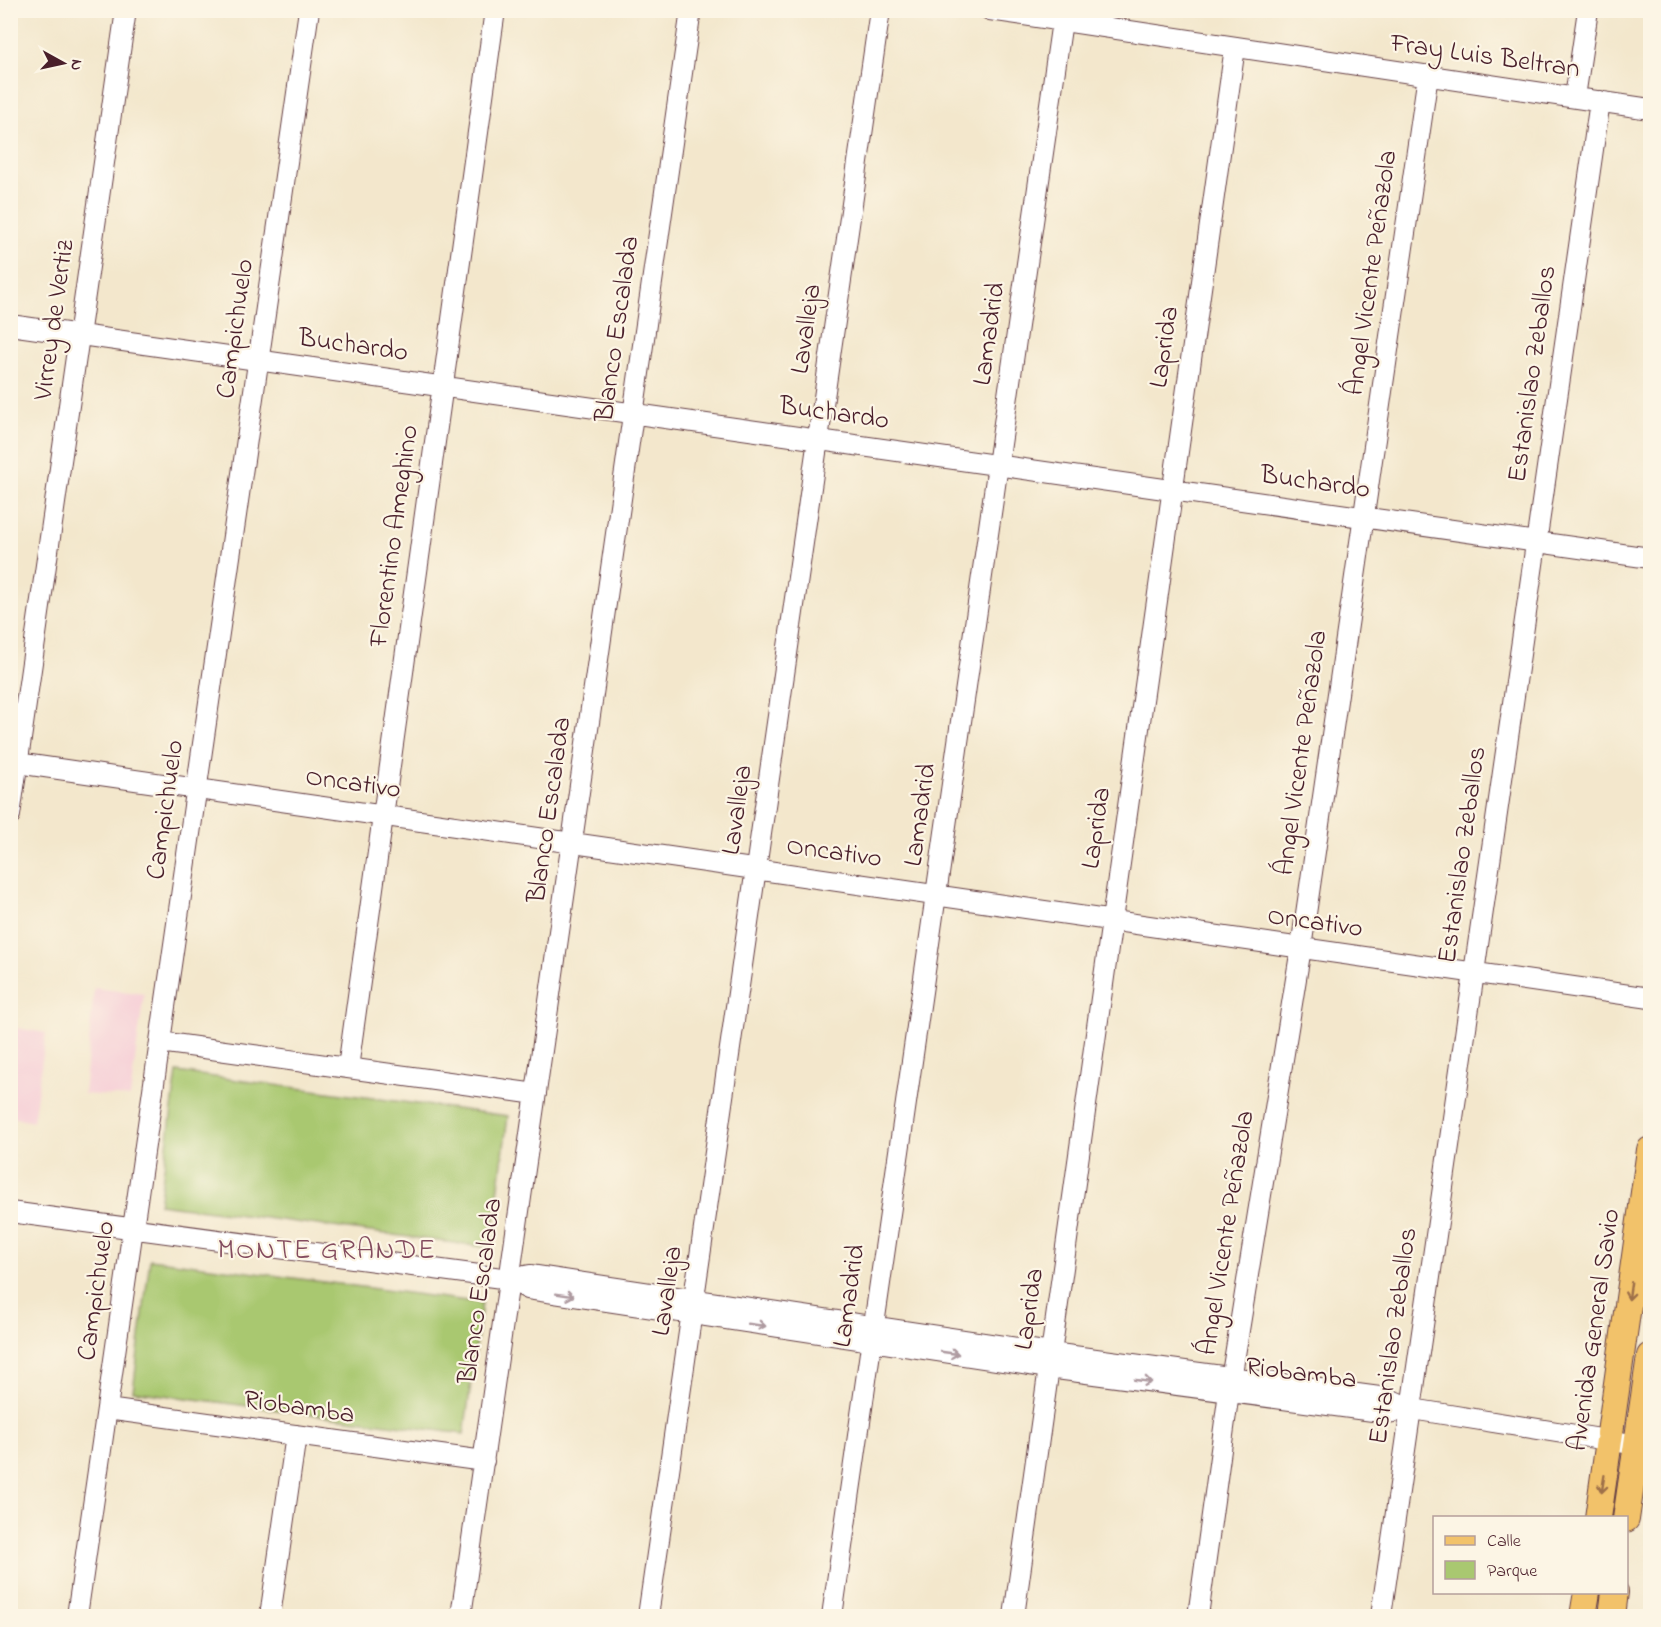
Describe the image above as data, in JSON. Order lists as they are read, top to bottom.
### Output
{
  "streets": {
    "main road": ["Avenida General Savio"],
    "street": [
      "Fray Luis Beltran",
      "Ángel Vicente Peñazola",
      "Virrey de Vertiz",
      "Campichuelo",
      "Blanco Escalada",
      "Lavalleja",
      "Lamadrid",
      "Buchardo",
      "Laprida",
      "Estanislao Zeballos",
      "Florentino Ameghino",
      "Oncativo",
      "Riobamba"
    ]
  },
  "crossings": [
    ["Fray Luis Beltran", "Ángel Vicente Peñazola"],
    ["Fray Luis Beltran", "Lamadrid"],
    ["Fray Luis Beltran", "Laprida"],
    ["Fray Luis Beltran", "Estanislao Zeballos"],
    ["Ángel Vicente Peñazola", "Buchardo"],
    ["Ángel Vicente Peñazola", "Oncativo"],
    ["Ángel Vicente Peñazola", "Riobamba"],
    ["Virrey de Vertiz", "Buchardo"],
    ["Virrey de Vertiz", "Oncativo"],
    ["Campichuelo", "Buchardo"],
    ["Campichuelo", "Oncativo"],
    ["Campichuelo", "Riobamba"],
    ["Blanco Escalada", "Buchardo"],
    ["Blanco Escalada", "Oncativo"],
    ["Blanco Escalada", "Riobamba"],
    ["Lavalleja", "Buchardo"],
    ["Lavalleja", "Oncativo"],
    ["Lavalleja", "Riobamba"],
    ["Lamadrid", "Buchardo"],
    ["Lamadrid", "Oncativo"],
    ["Lamadrid", "Riobamba"],
    ["Buchardo", "Laprida"],
    ["Buchardo", "Estanislao Zeballos"],
    ["Buchardo", "Florentino Ameghino"],
    ["Laprida", "Oncativo"],
    ["Laprida", "Riobamba"],
    ["Estanislao Zeballos", "Oncativo"],
    ["Estanislao Zeballos", "Riobamba"],
    ["Florentino Ameghino", "Oncativo"],
    ["Avenida General Savio", "Riobamba"]
  ],
  "districts": ["MONTE GRANDE"],
  "legend": ["Calle", "Parque"],
  "north": "right"
}
